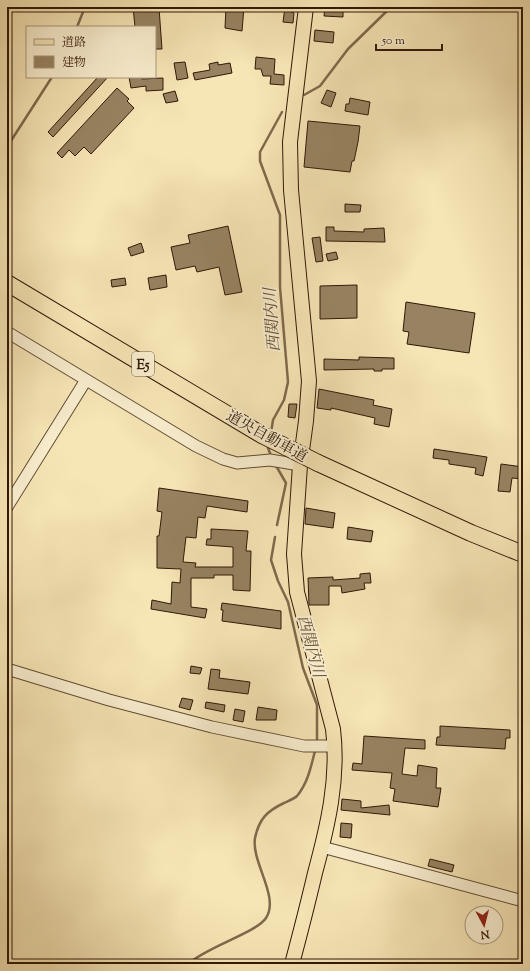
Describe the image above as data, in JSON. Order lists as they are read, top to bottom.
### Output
{
  "streets": {
    "highway": ["E5", "道央自動車道"]
  },
  "water": ["西関内川"],
  "legend": ["道路", "建物"],
  "scale_bar": "50 m",
  "north": "bottom"
}
